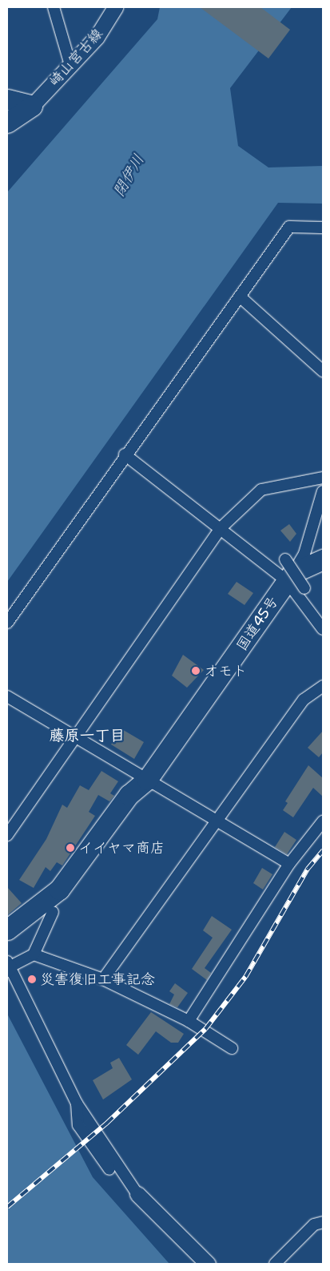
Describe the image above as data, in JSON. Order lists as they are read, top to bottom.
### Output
{
  "streets": {
    "highway": ["国道45号"],
    "main road": ["崎山宮古線"]
  },
  "districts": ["藤原一丁目"],
  "water": ["閉伊川"],
  "places": ["オモト", "イイヤマ商店", "災害復旧工事記念"]
}
